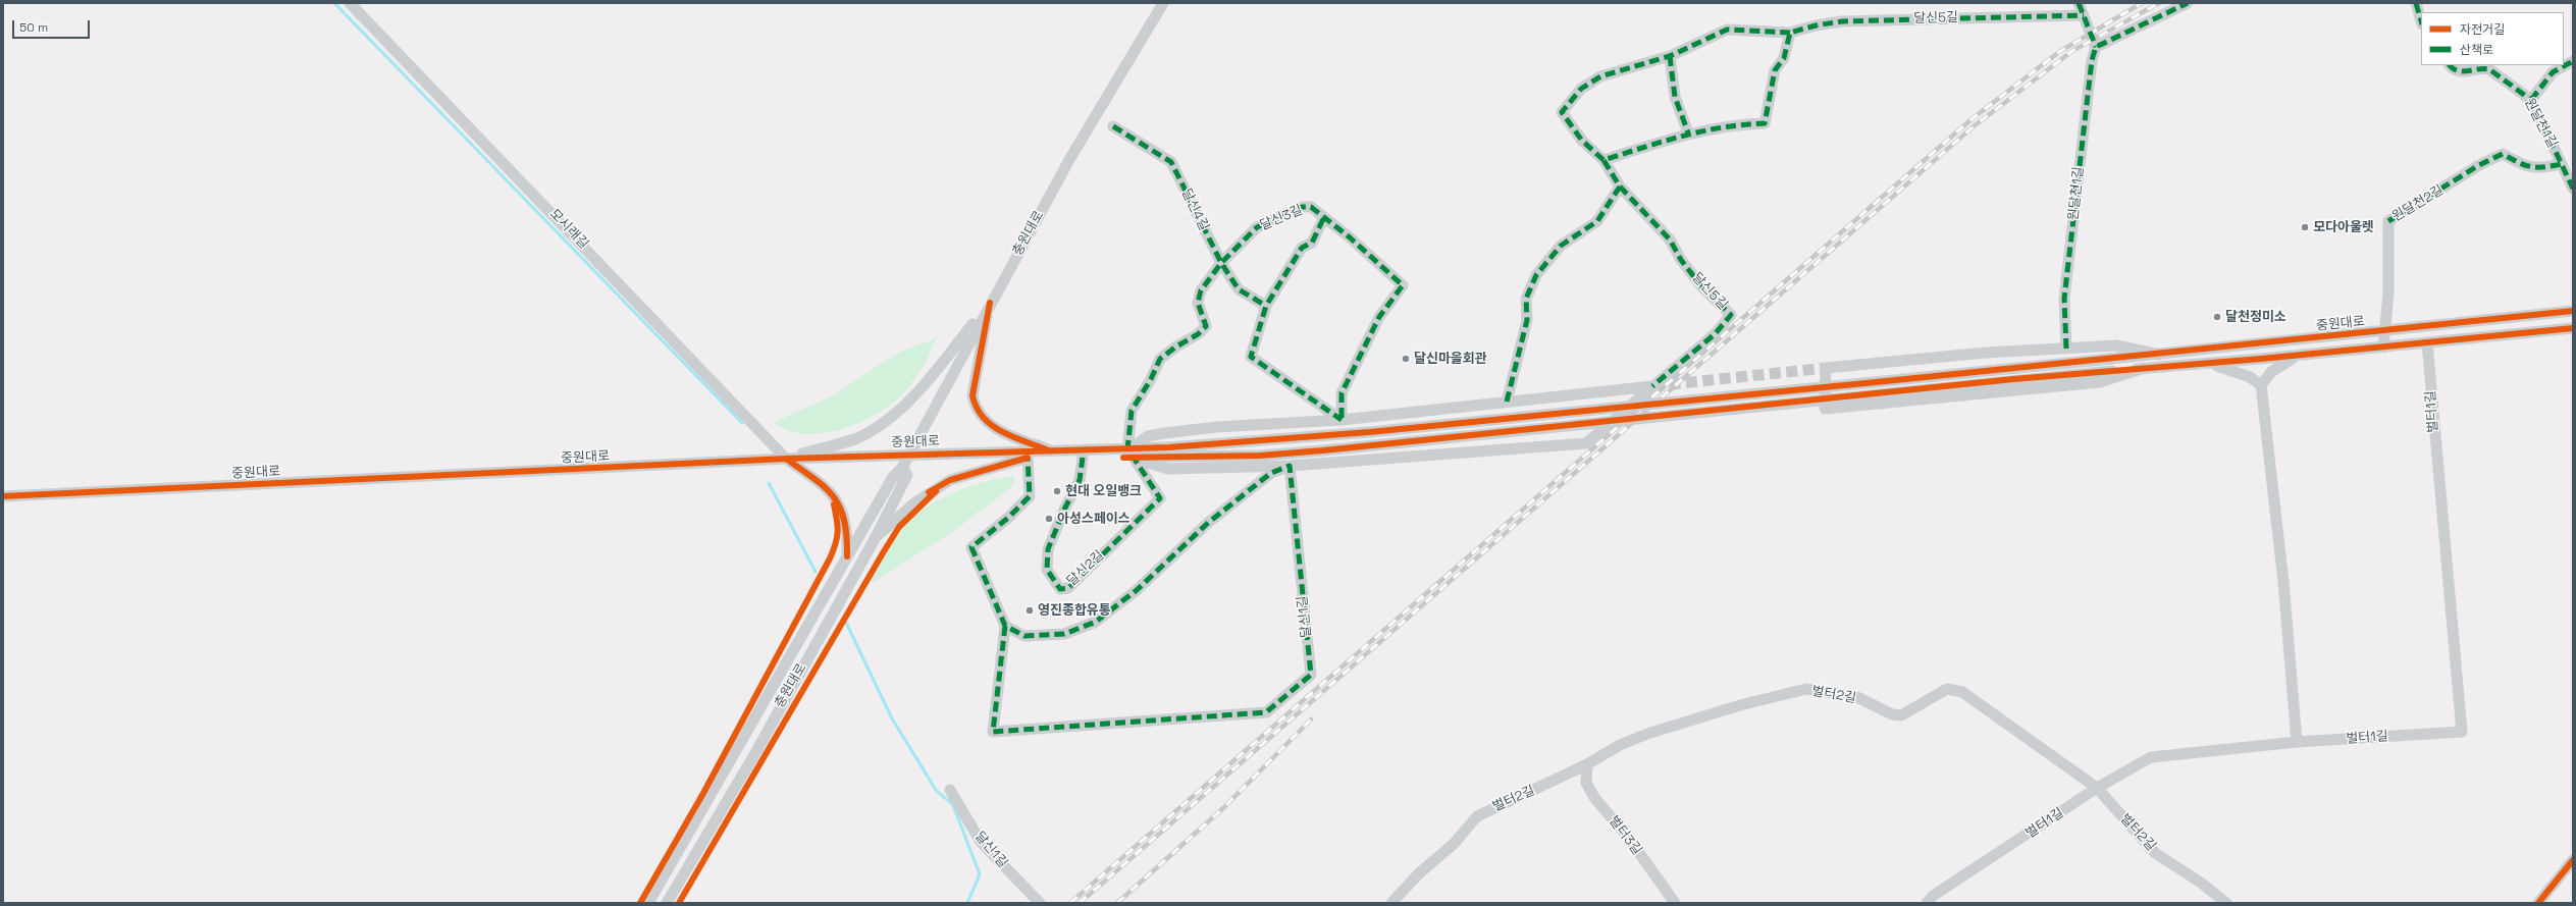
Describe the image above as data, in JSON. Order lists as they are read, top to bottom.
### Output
{
  "streets": {
    "street": [
      "달신5길",
      "원달천1길",
      "원달천2길",
      "달신4길",
      "달신3길",
      "모시래길",
      "충원대로",
      "중원대로",
      "벌터1길",
      "달신2길",
      "달신1길",
      "벌터2길",
      "벌터3길"
    ]
  },
  "crossings": [
    ["원달천1길", "원달천2길"],
    ["원달천2길", "중원대로"],
    ["달신4길", "달신3길"],
    ["달신3길", "중원대로"],
    ["달신3길", "달신2길"],
    ["모시래길", "충원대로"],
    ["모시래길", "중원대로"],
    ["충원대로", "중원대로"],
    ["중원대로", "벌터1길"],
    ["중원대로", "달신2길"],
    ["중원대로", "달신1길"],
    ["벌터1길", "벌터2길"],
    ["벌터2길", "벌터3길"]
  ],
  "places": [
    "모다아울렛",
    "달천정미소",
    "달신마을회관",
    "현대 오일뱅크",
    "아성스페이스",
    "영진종합유통"
  ],
  "legend": ["자전거길", "산책로"],
  "scale_bar": "50 m"
}
